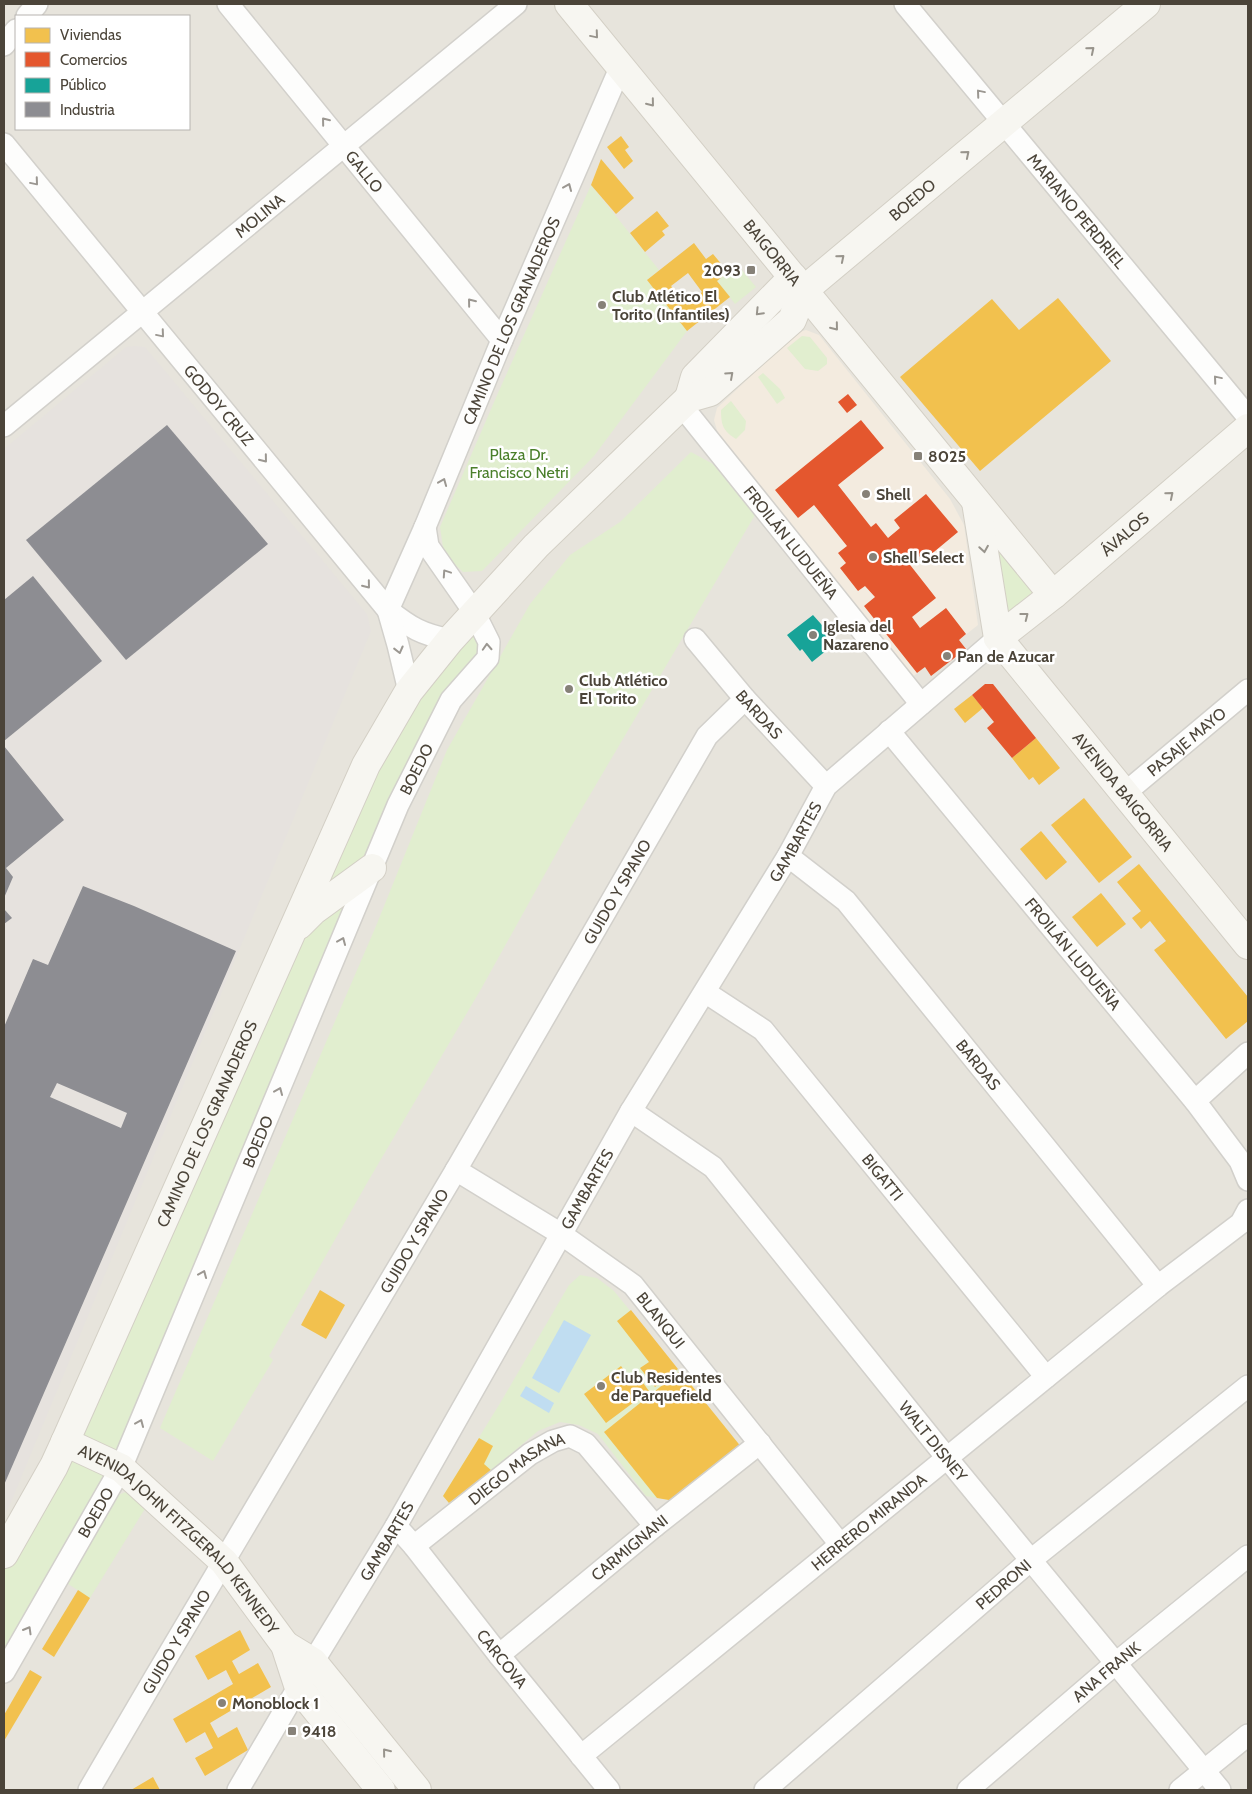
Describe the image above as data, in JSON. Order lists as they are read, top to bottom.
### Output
{
  "streets": {
    "main road": [
      "BOEDO",
      "BAIGORRIA",
      "CAMINO DE LOS GRANADEROS",
      "ÁVALOS",
      "AVENIDA BAIGORRIA",
      "AVENIDA JOHN FITZGERALD KENNEDY"
    ],
    "street": [
      "GALLO",
      "MARIANO PERDRIEL",
      "MOLINA",
      "GODOY CRUZ",
      "FROILÁN LUDUEÑA",
      "BARDAS",
      "PASAJE MAYO",
      "GAMBARTES",
      "GUIDO Y SPANO",
      "BIGATTI",
      "BLANQUI",
      "WALT DISNEY",
      "DIEGO MASANA",
      "HERRERO MIRANDA",
      "CARMIGNANI",
      "PEDRONI",
      "CARCOVA",
      "ANA FRANK"
    ]
  },
  "crossings": [
    ["GALLO", "MOLINA"],
    ["GALLO", "CAMINO DE LOS GRANADEROS"],
    ["BOEDO", "MARIANO PERDRIEL"],
    ["BOEDO", "BAIGORRIA"],
    ["BOEDO", "CAMINO DE LOS GRANADEROS"],
    ["BOEDO", "GODOY CRUZ"],
    ["BOEDO", "FROILÁN LUDUEÑA"],
    ["BOEDO", "AVENIDA JOHN FITZGERALD KENNEDY"],
    ["MOLINA", "GODOY CRUZ"],
    ["BAIGORRIA", "CAMINO DE LOS GRANADEROS"],
    ["BAIGORRIA", "ÁVALOS"],
    ["CAMINO DE LOS GRANADEROS", "GODOY CRUZ"],
    ["CAMINO DE LOS GRANADEROS", "AVENIDA JOHN FITZGERALD KENNEDY"],
    ["ÁVALOS", "AVENIDA BAIGORRIA"],
    ["ÁVALOS", "GAMBARTES"],
    ["FROILÁN LUDUEÑA", "GAMBARTES"],
    ["BARDAS", "GAMBARTES"],
    ["BARDAS", "GUIDO Y SPANO"],
    ["BARDAS", "HERRERO MIRANDA"],
    ["PASAJE MAYO", "AVENIDA BAIGORRIA"],
    ["AVENIDA BAIGORRIA", "GAMBARTES"],
    ["GAMBARTES", "BIGATTI"],
    ["GAMBARTES", "BLANQUI"],
    ["GAMBARTES", "WALT DISNEY"],
    ["GAMBARTES", "AVENIDA JOHN FITZGERALD KENNEDY"],
    ["GAMBARTES", "CARCOVA"],
    ["GUIDO Y SPANO", "BLANQUI"],
    ["GUIDO Y SPANO", "AVENIDA JOHN FITZGERALD KENNEDY"],
    ["BIGATTI", "HERRERO MIRANDA"],
    ["BLANQUI", "HERRERO MIRANDA"],
    ["BLANQUI", "CARMIGNANI"],
    ["WALT DISNEY", "HERRERO MIRANDA"],
    ["WALT DISNEY", "PEDRONI"],
    ["WALT DISNEY", "ANA FRANK"],
    ["DIEGO MASANA", "CARMIGNANI"],
    ["DIEGO MASANA", "CARCOVA"],
    ["HERRERO MIRANDA", "CARCOVA"],
    ["CARMIGNANI", "CARCOVA"]
  ],
  "one_way": [
    "GALLO",
    "BOEDO",
    "MARIANO PERDRIEL",
    "BAIGORRIA",
    "GODOY CRUZ",
    "ÁVALOS"
  ],
  "parks": ["Plaza Dr. Francisco Netri"],
  "places": {
    "transit": ["2093", "8025", "9418"],
    "other": [
      "Club Atlético El Torito (Infantiles)",
      "Shell",
      "Shell Select",
      "Iglesia del Nazareno",
      "Pan de Azucar",
      "Club Atlético El Torito",
      "Club Residentes de Parquefield",
      "Monoblock 1"
    ]
  },
  "legend": [
    "Viviendas",
    "Comercios",
    "Público",
    "Industria"
  ]
}
